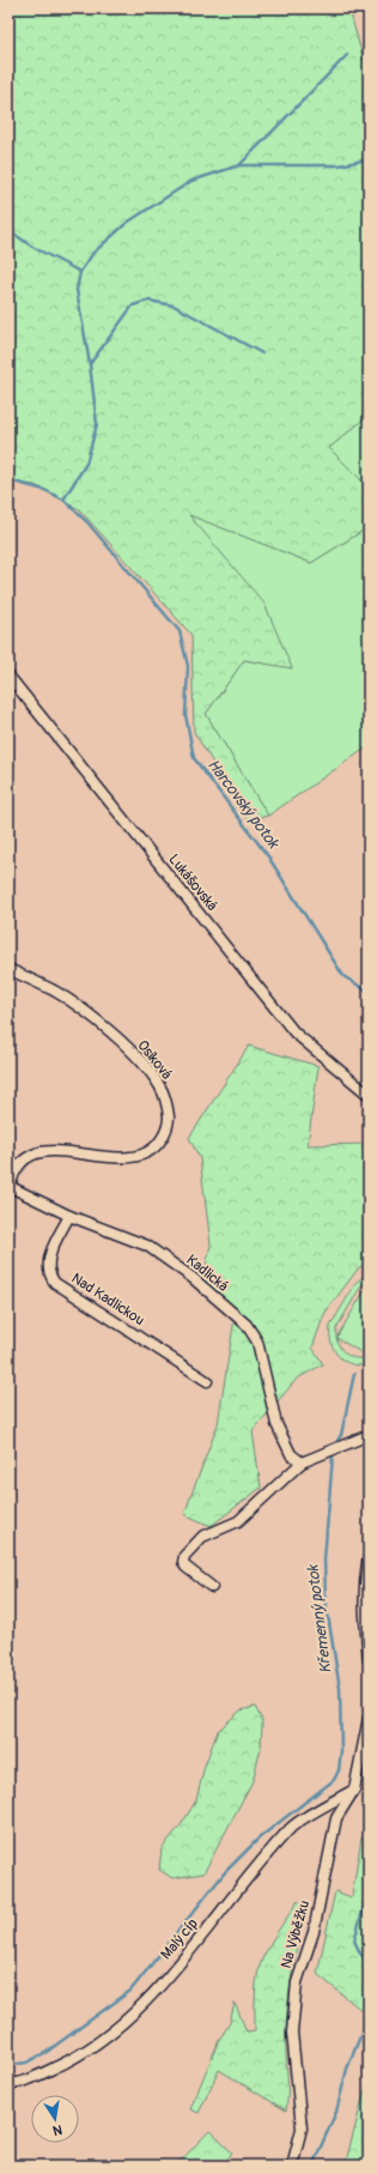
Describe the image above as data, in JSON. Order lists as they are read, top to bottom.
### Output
{
  "streets": {
    "street": [
      "Lukášovská",
      "Osiková",
      "Kadlická",
      "Nad Kadlickou",
      "Na Výběžku",
      "Malý cíp"
    ]
  },
  "crossings": [
    ["Osiková", "Kadlická"],
    ["Kadlická", "Nad Kadlickou"],
    ["Na Výběžku", "Malý cíp"]
  ],
  "water": ["Harcovský potok", "Křemenný potok"],
  "north": "bottom"
}
